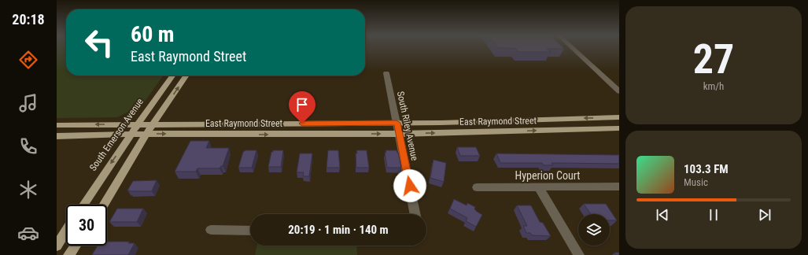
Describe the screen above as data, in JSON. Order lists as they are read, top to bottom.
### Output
{
  "streets": {
    "main road": ["East Raymond Street", "South Emerson Avenue"],
    "street": ["South Riley Avenue", "Hyperion Court"]
  },
  "crossings": [
    ["East Raymond Street", "South Riley Avenue"],
    ["East Raymond Street", "South Emerson Avenue"]
  ],
  "page": {
    "tabs": "20:18",
    "tile": ["27", "km/h"],
    "turn": ["60 m", "East Raymond Street"],
    "song": ["103.3 FM", "Music"],
    "limit": "30",
    "trip": "20:19 · 1 min · 140 m"
  }
}
